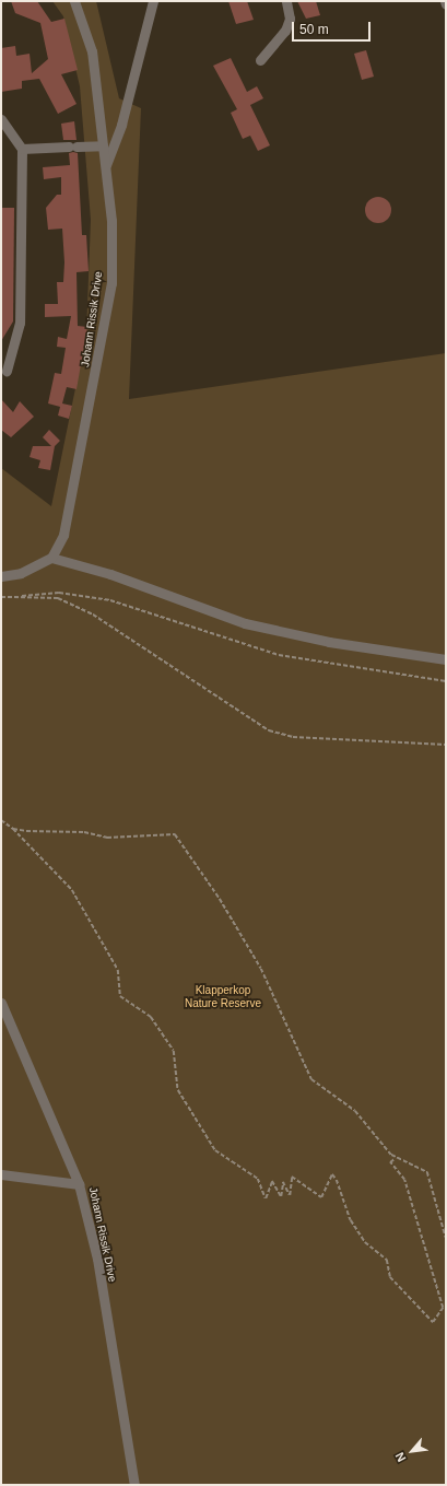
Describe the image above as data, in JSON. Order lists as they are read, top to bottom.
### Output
{
  "streets": {
    "street": ["Johann Rissik Drive"]
  },
  "parks": ["Klapperkop Nature Reserve"],
  "scale_bar": "50 m",
  "north": "bottom left"
}
